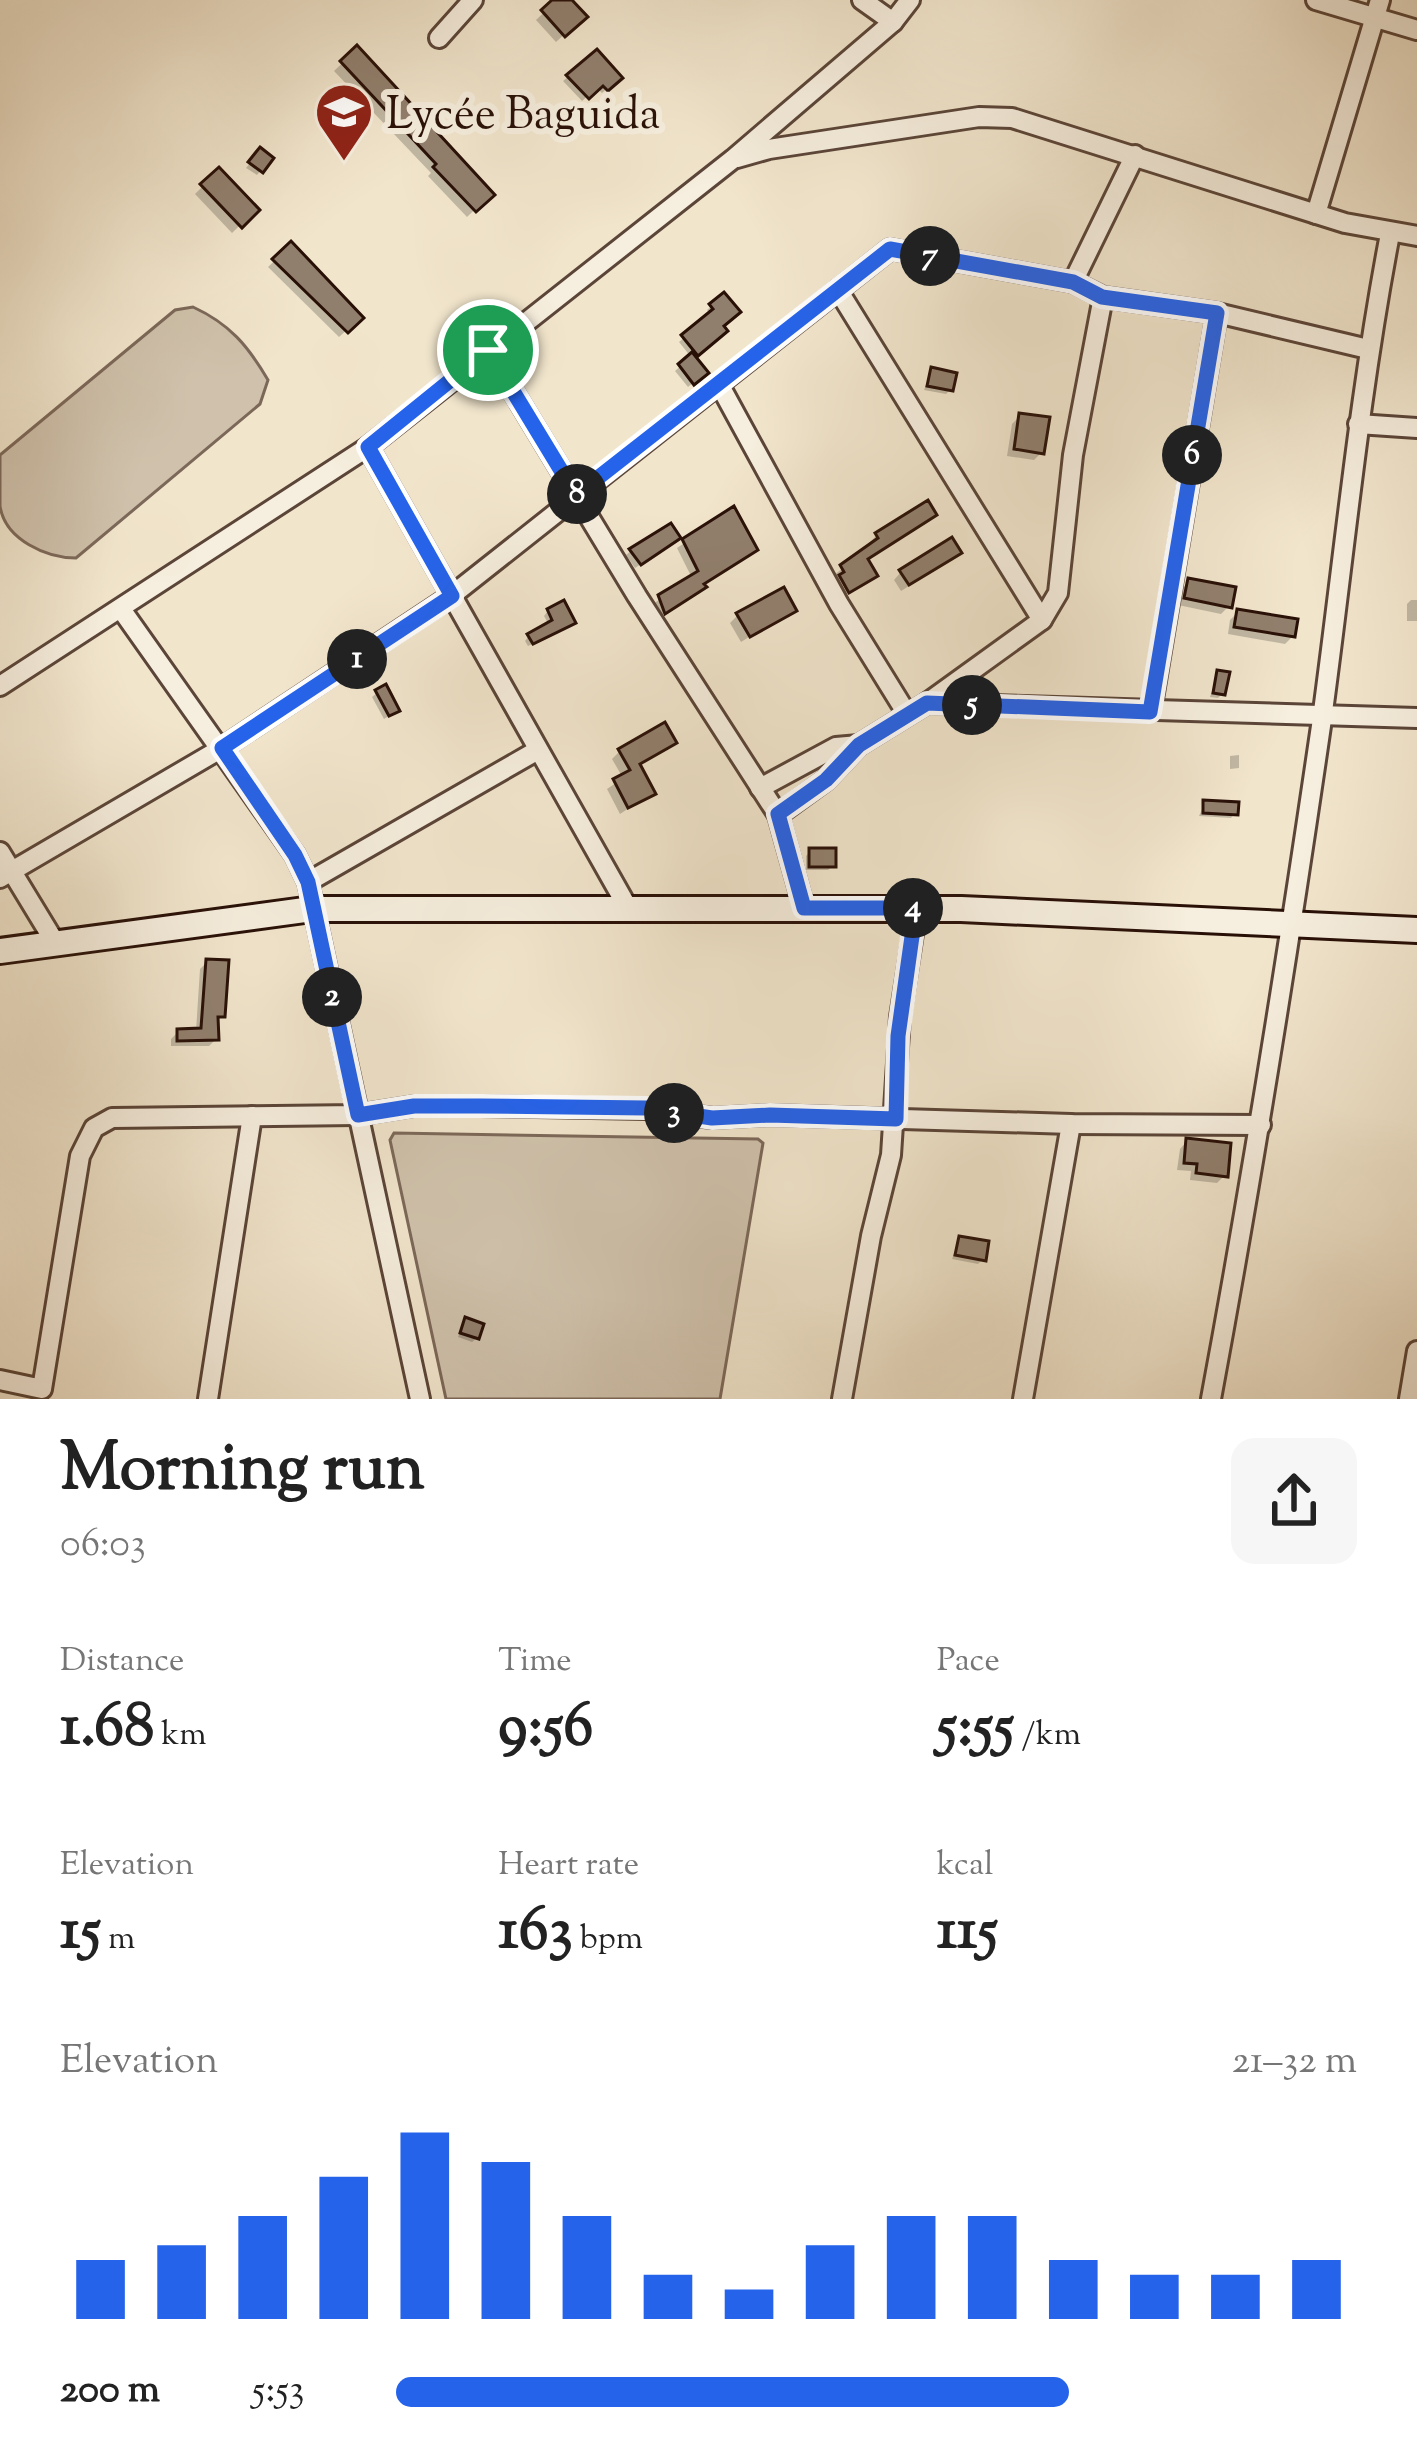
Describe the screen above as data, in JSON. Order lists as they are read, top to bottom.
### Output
{
  "places": {
    "school or university": ["Lycée Baguida"]
  },
  "page": {
    "pins": [
      "7",
      "6",
      "8",
      "1",
      "5",
      "4",
      "2",
      "3"
    ],
    "heading": ["Morning run", "06:03"],
    "stats": [
      ["Distance", "1.68 km"],
      ["Time", "9:56"],
      ["Pace", "5:55 /km"],
      ["Elevation", "15 m"],
      ["Heart rate", "163 bpm"],
      ["kcal", "115"]
    ],
    "chart": ["Elevation", "21–32 m"],
    "list": [
      {
        "name": "200 m",
        "note": "5:53"
      }
    ]
  }
}
